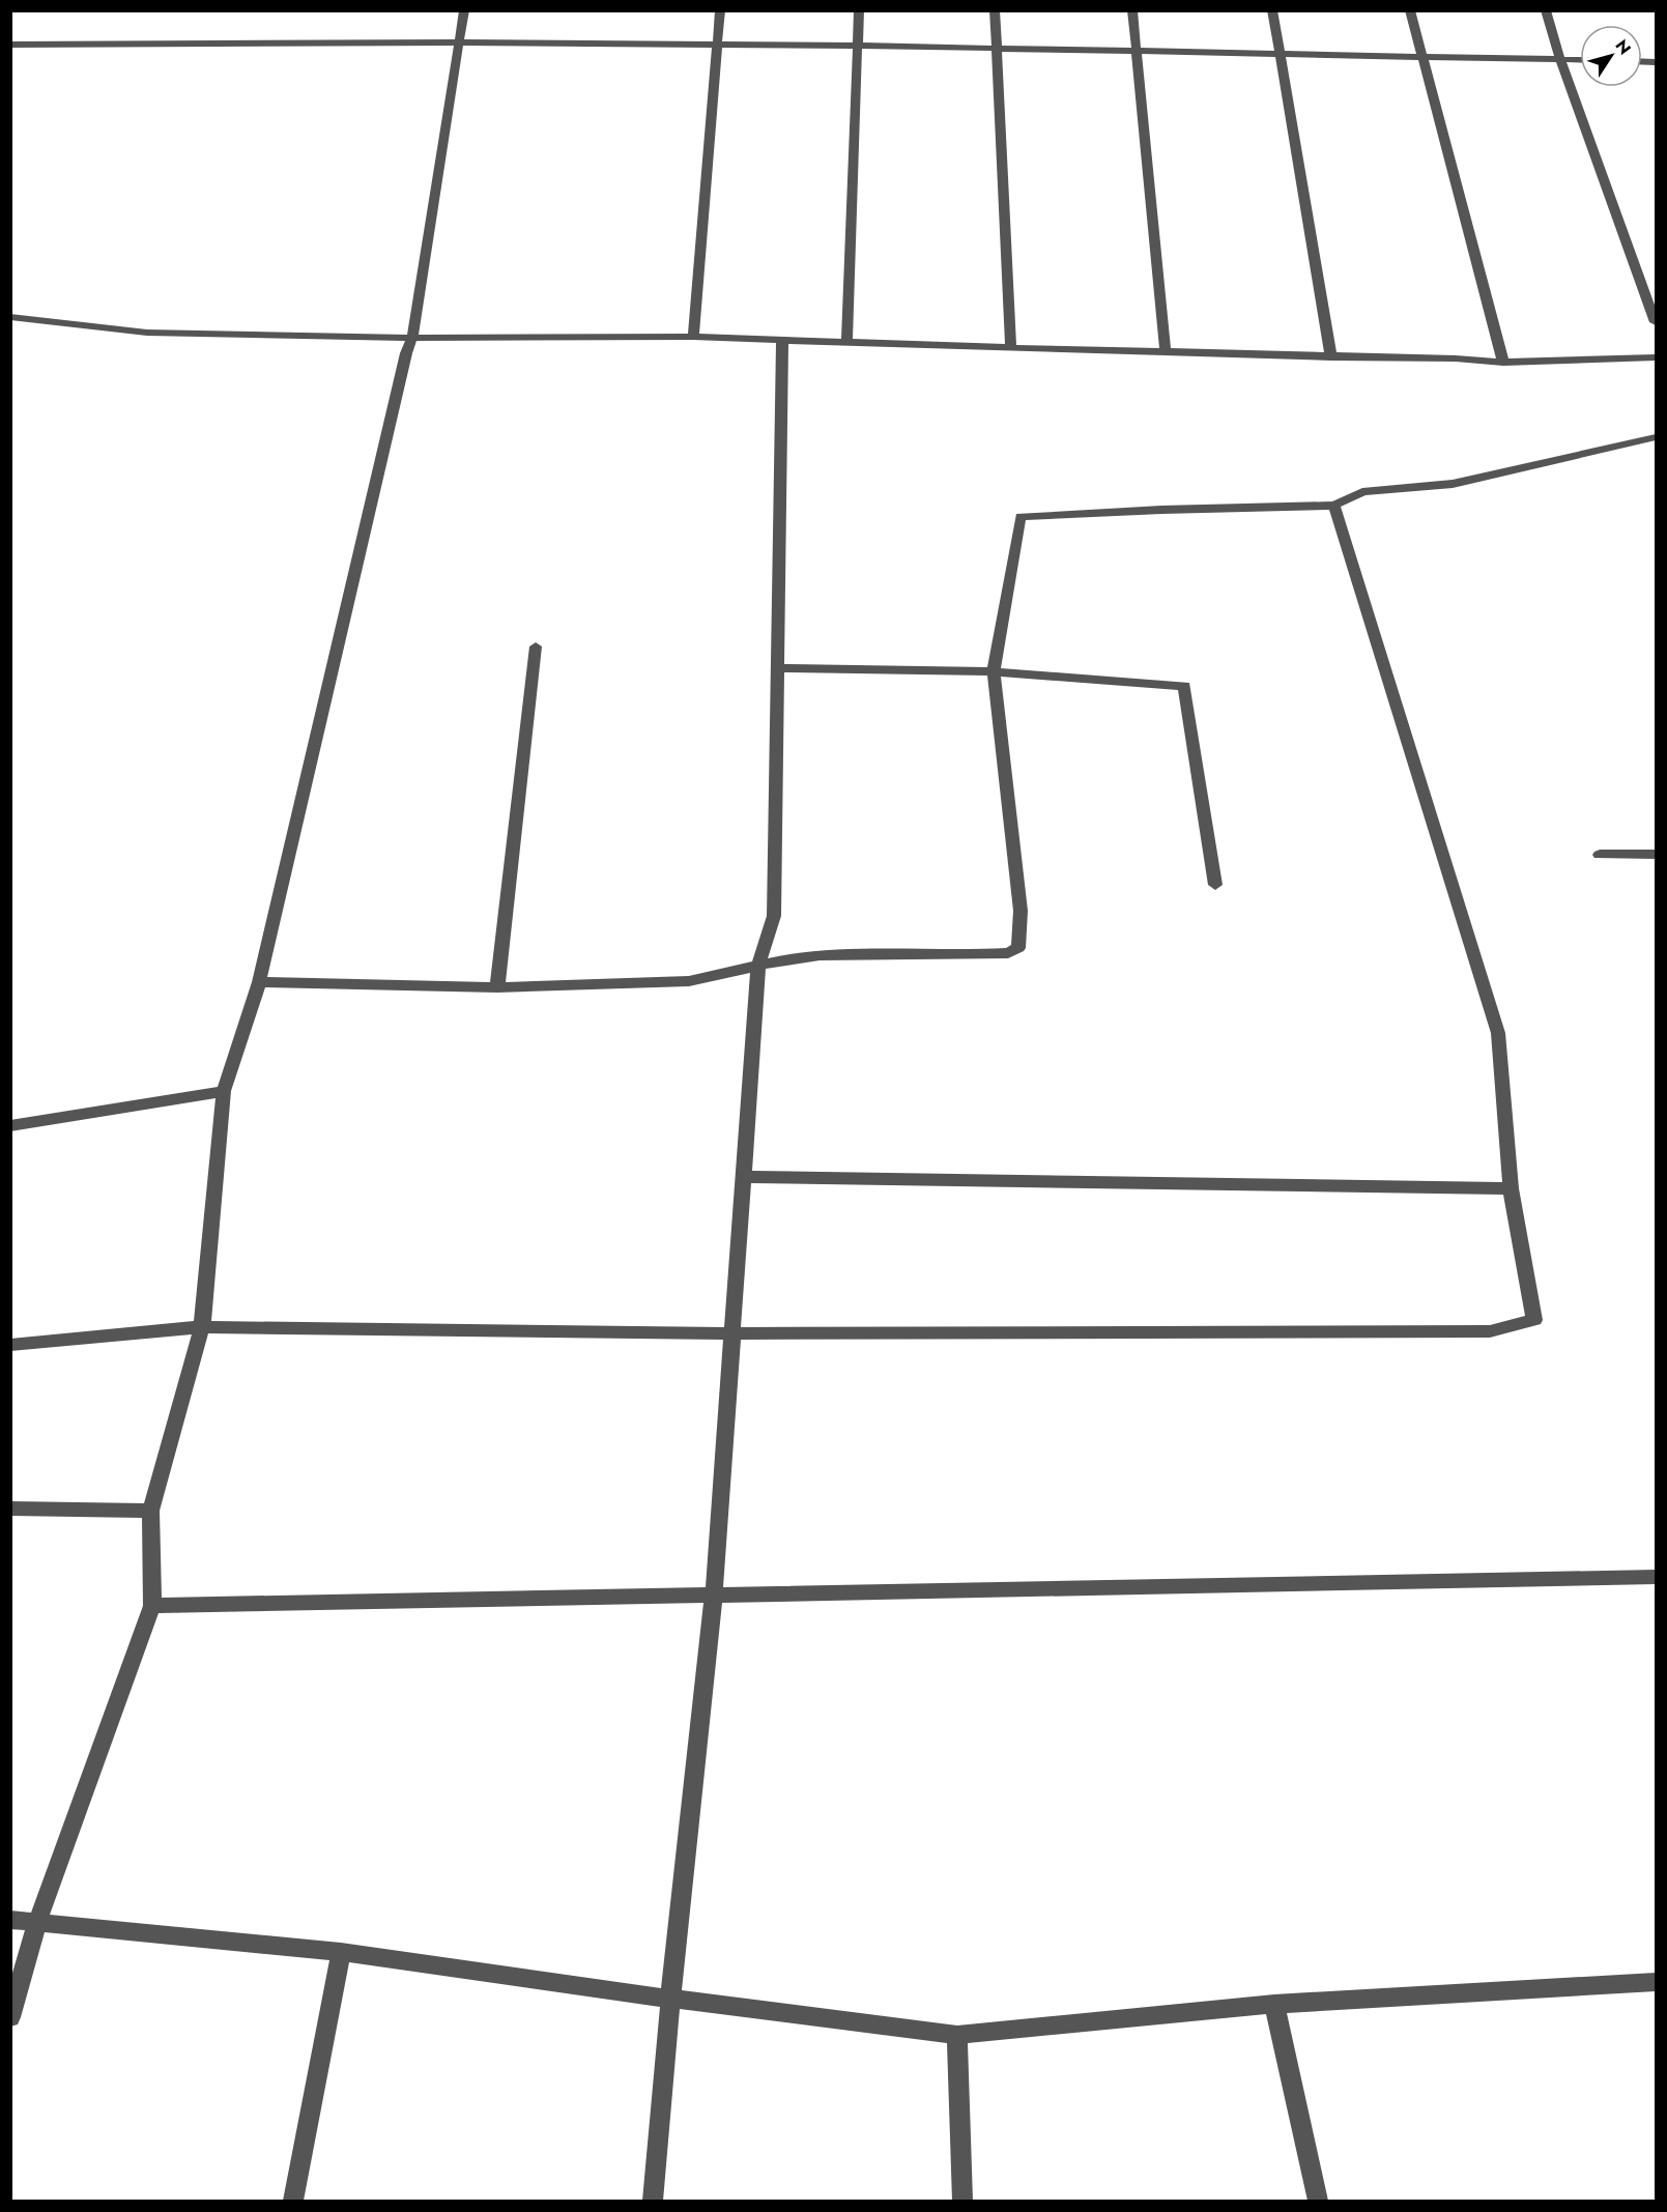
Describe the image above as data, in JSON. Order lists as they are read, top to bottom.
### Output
{
  "north": "top right"
}
